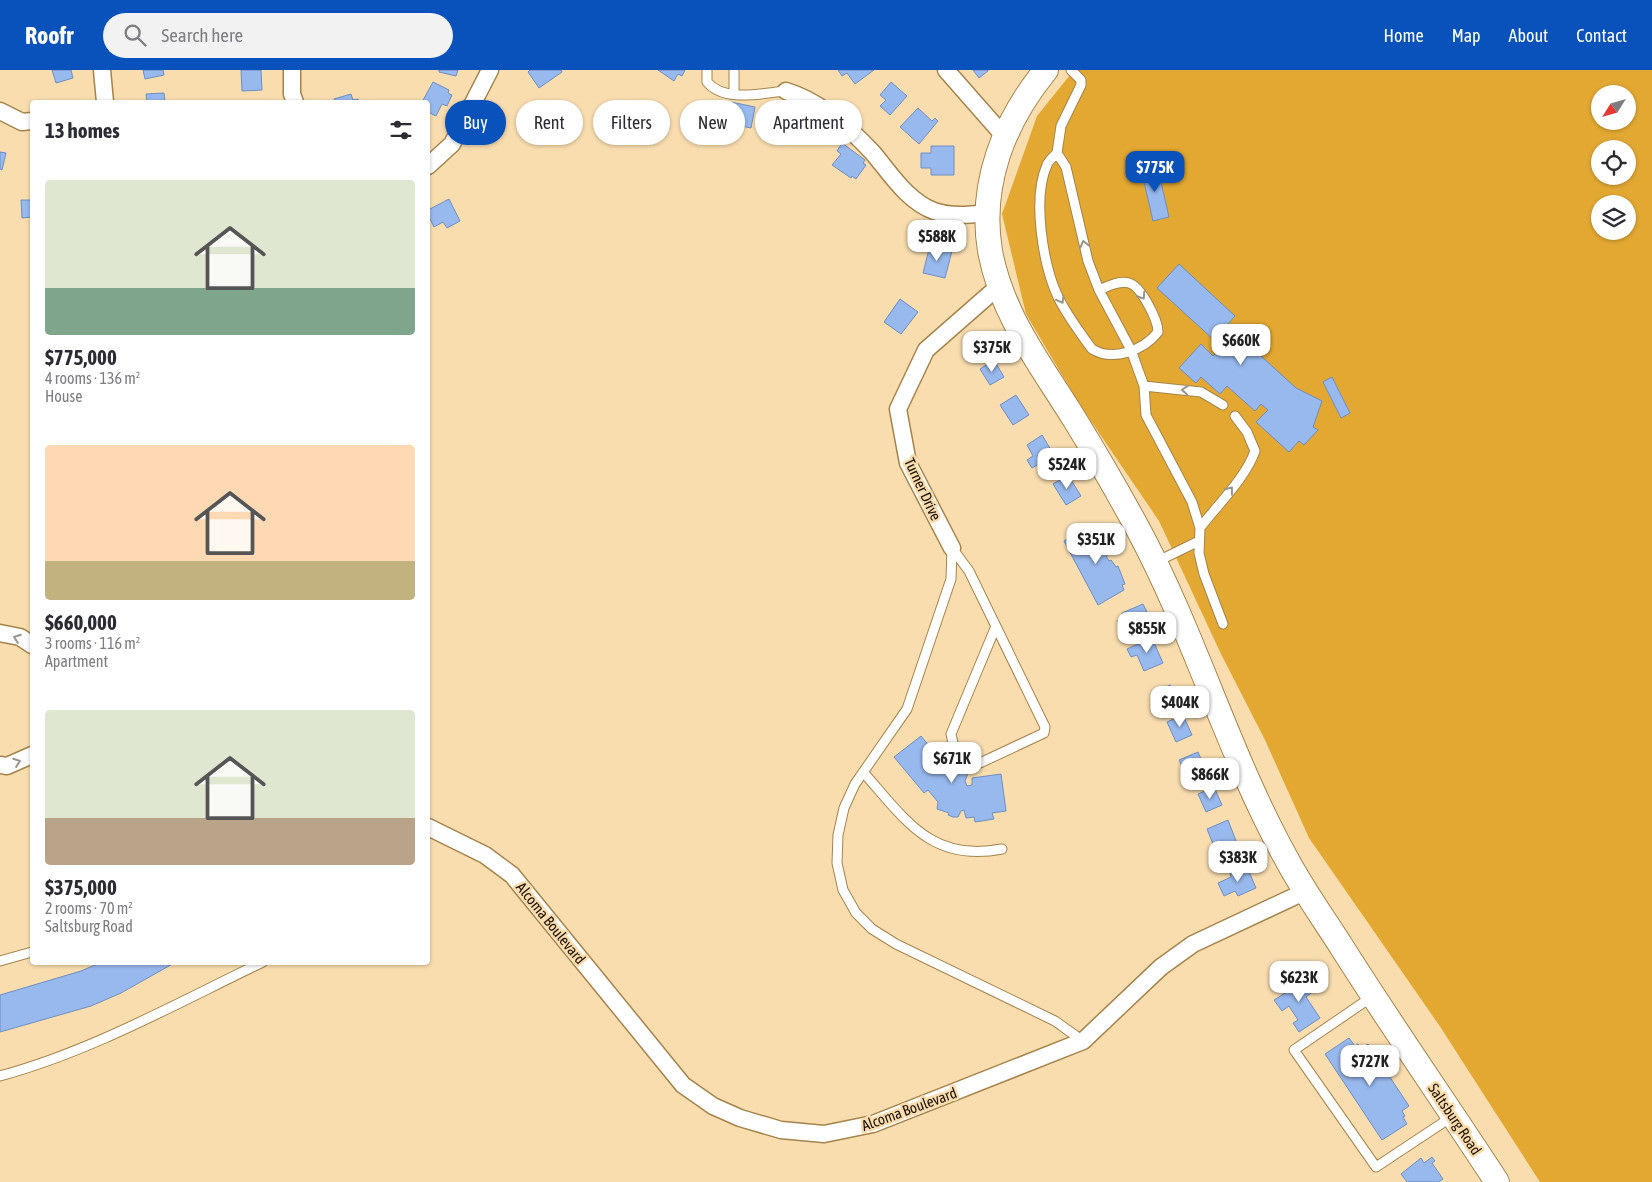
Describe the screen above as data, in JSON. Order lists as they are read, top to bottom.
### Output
{
  "streets": {
    "main road": ["Saltsburg Road"],
    "street": ["Turner Drive", "Alcoma Boulevard"]
  },
  "crossings": [
    ["Turner Drive", "Saltsburg Road"],
    ["Alcoma Boulevard", "Saltsburg Road"]
  ],
  "north": "bottom left",
  "page": {
    "header": "Roofr",
    "search": "Search here",
    "nav": [
      "Home",
      "Map",
      "About",
      "Contact"
    ],
    "chip": [
      "Buy",
      "Rent",
      "Filters",
      "New",
      "Apartment"
    ],
    "heading": "13 homes",
    "price": [
      "$775K",
      "$588K",
      "$660K",
      "$375K",
      "$524K",
      "$351K",
      "$855K",
      "$404K",
      "$671K",
      "$866K",
      "$383K",
      "$623K",
      "$727K"
    ],
    "list": [
      {
        "name": "$775,000",
        "note": "4 rooms · 136 m² · House"
      },
      {
        "name": "$660,000",
        "note": "3 rooms · 116 m² · Apartment"
      },
      {
        "name": "$375,000",
        "note": "2 rooms · 70 m² · Saltsburg Road"
      }
    ]
  }
}
